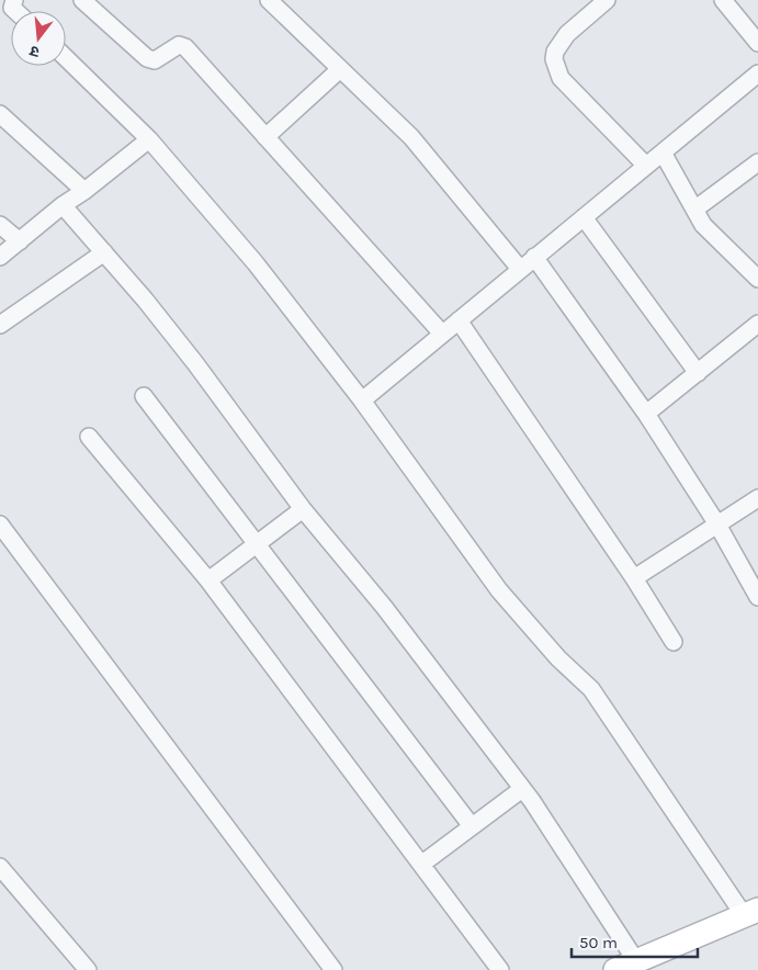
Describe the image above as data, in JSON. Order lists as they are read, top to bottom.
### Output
{
  "scale_bar": "50 m",
  "north": "bottom"
}
